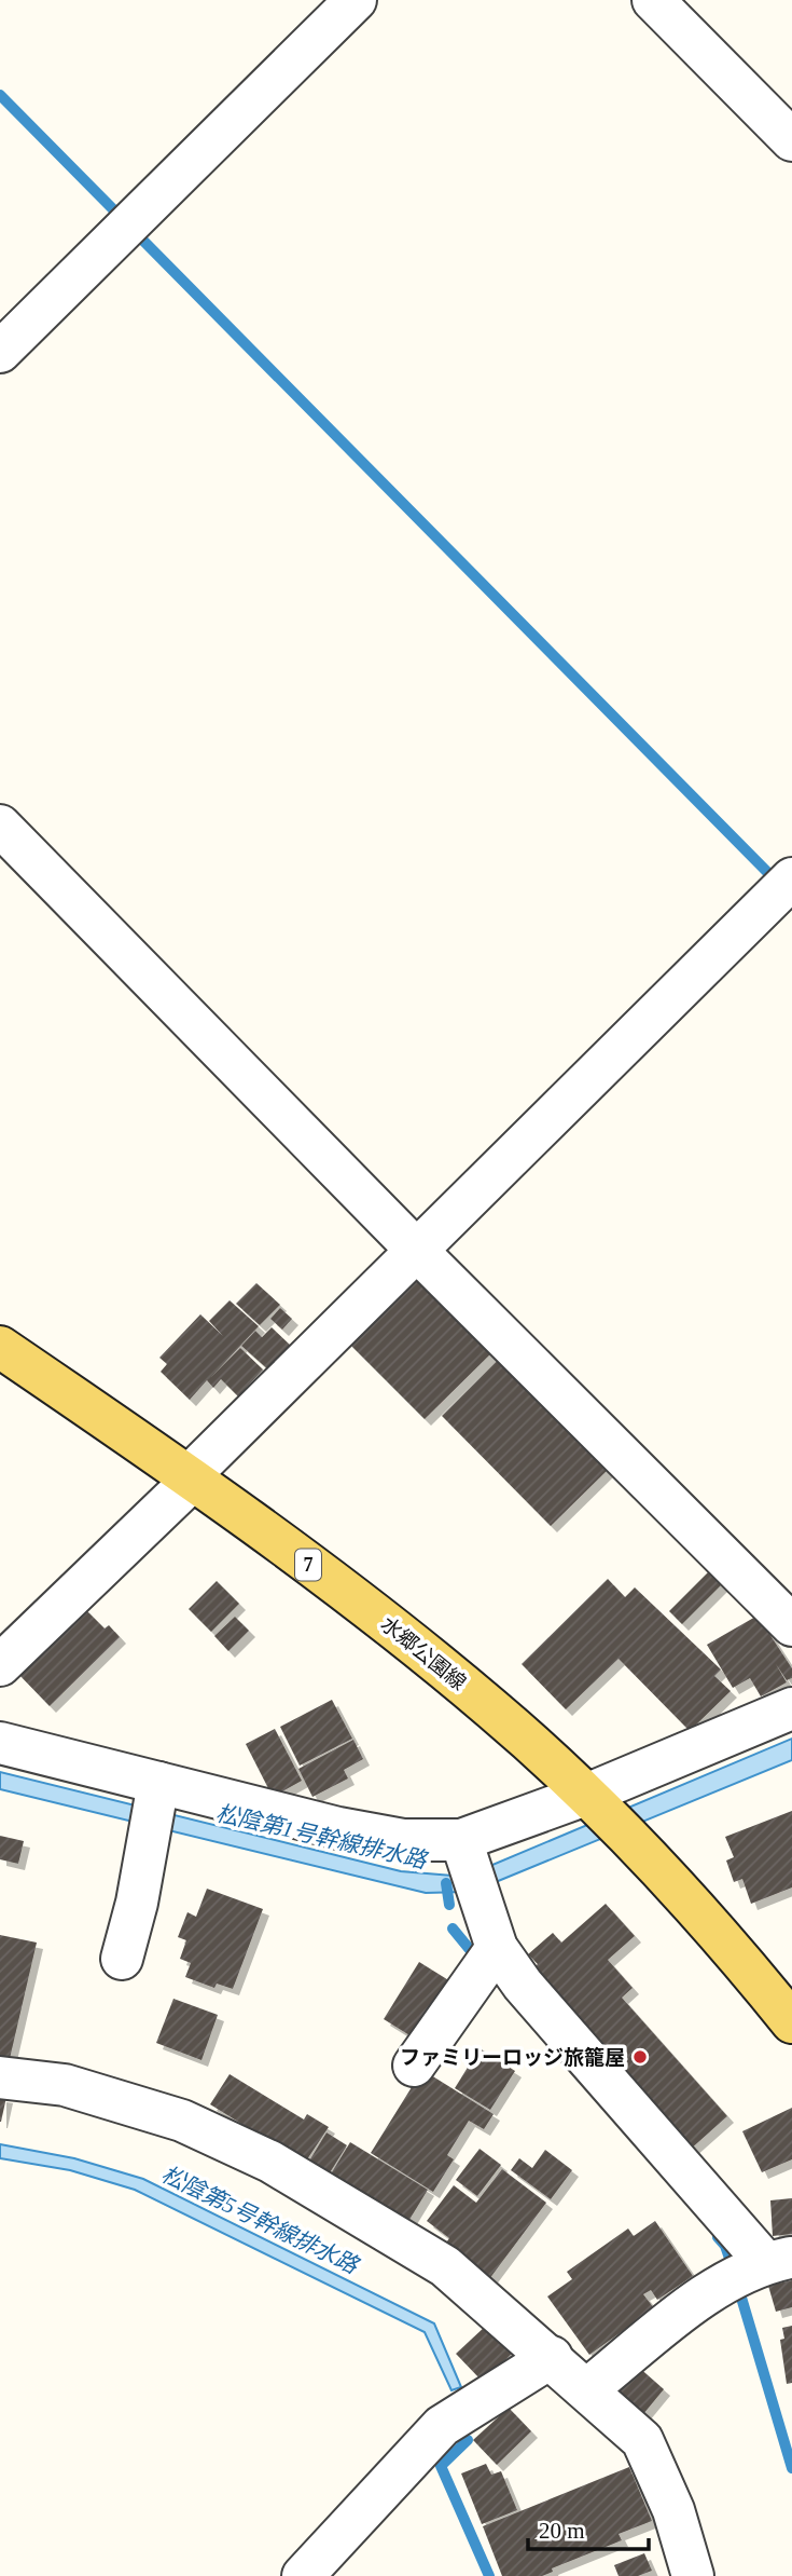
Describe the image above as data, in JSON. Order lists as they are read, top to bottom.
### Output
{
  "streets": {
    "main road": ["7", "水郷公園線"]
  },
  "water": ["松陰第1号幹線排水路", "松陰第5号幹線排水路"],
  "places": ["ファミリーロッジ旅籠屋"],
  "scale_bar": "20 m"
}
